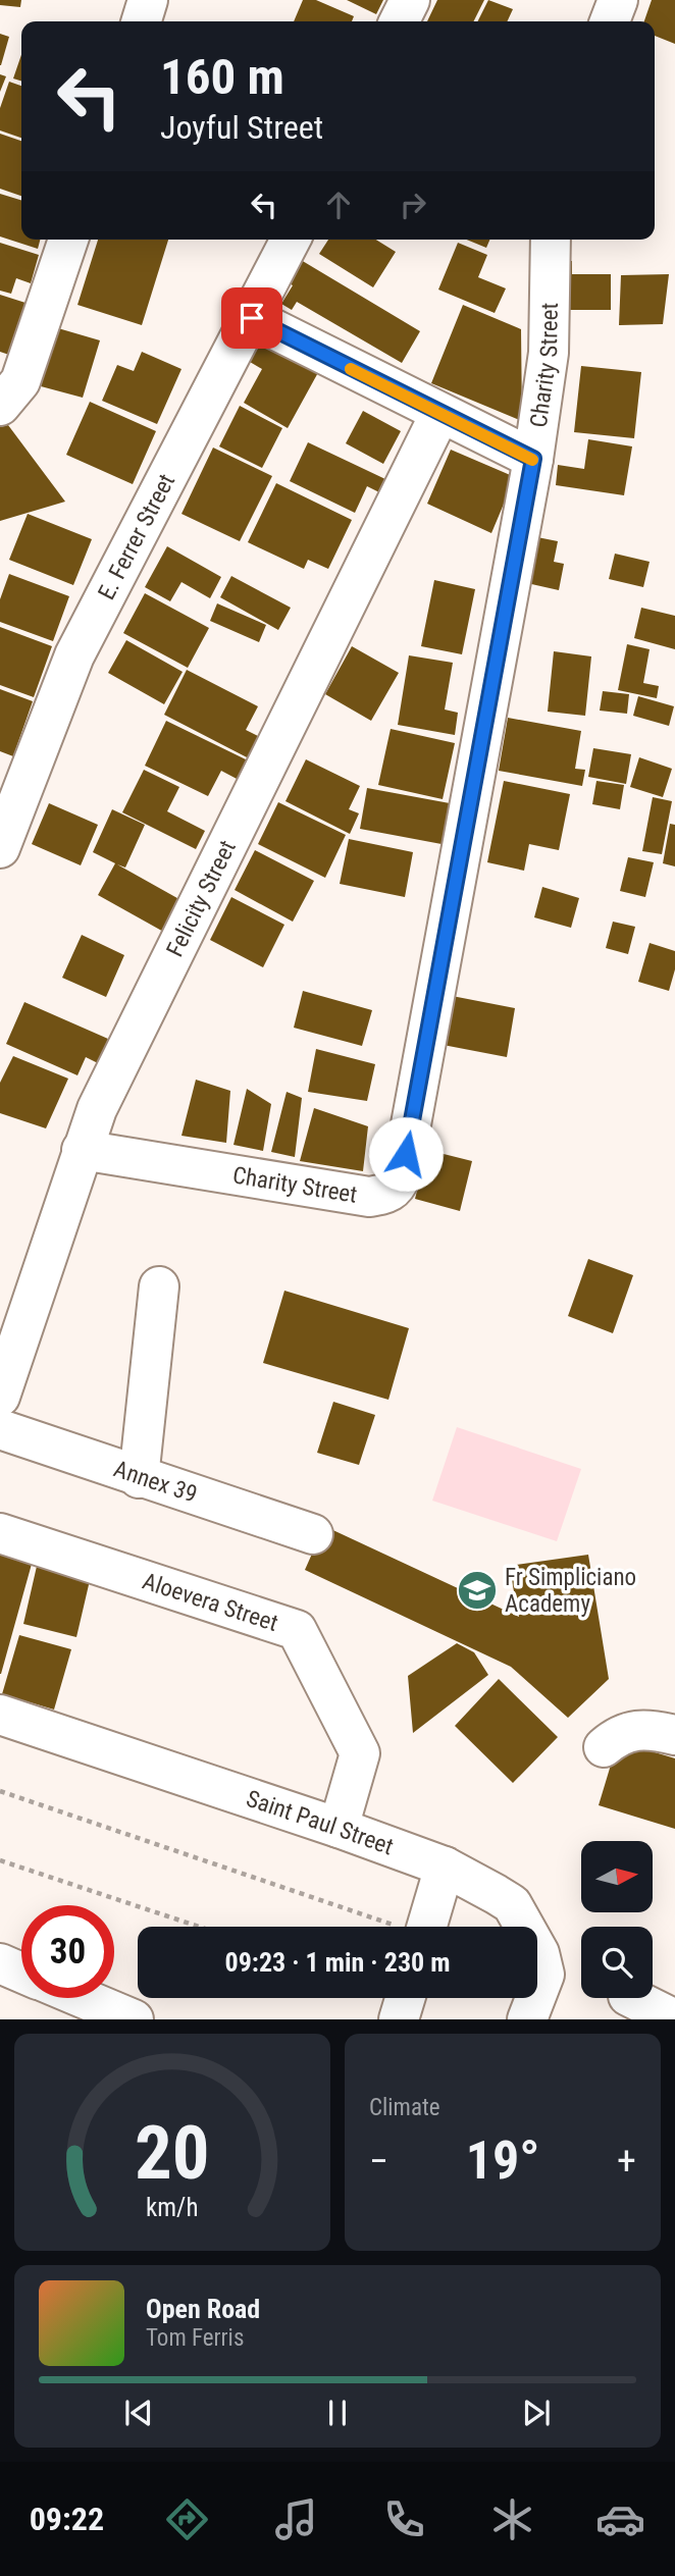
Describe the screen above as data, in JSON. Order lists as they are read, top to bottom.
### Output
{
  "streets": {
    "street": [
      "Charity Street",
      "E. Ferrer Street",
      "Felicity Street",
      "Annex 39",
      "Aloevera Street",
      "Saint Paul Street"
    ]
  },
  "crossings": [
    ["Charity Street", "Felicity Street"],
    ["Aloevera Street", "Saint Paul Street"]
  ],
  "places": {
    "school or university": ["Fr Simpliciano Academy"]
  },
  "north": "right",
  "page": {
    "turn": ["160 m", "Joyful Street"],
    "limit": "30",
    "trip": "09:23 · 1 min · 230 m",
    "tile": "Climate",
    "heat": ["−", "19°", "+"],
    "song": ["Open Road", "Tom Ferris"],
    "tabs": "09:22",
    "gauge": ["20", "km/h"]
  }
}
